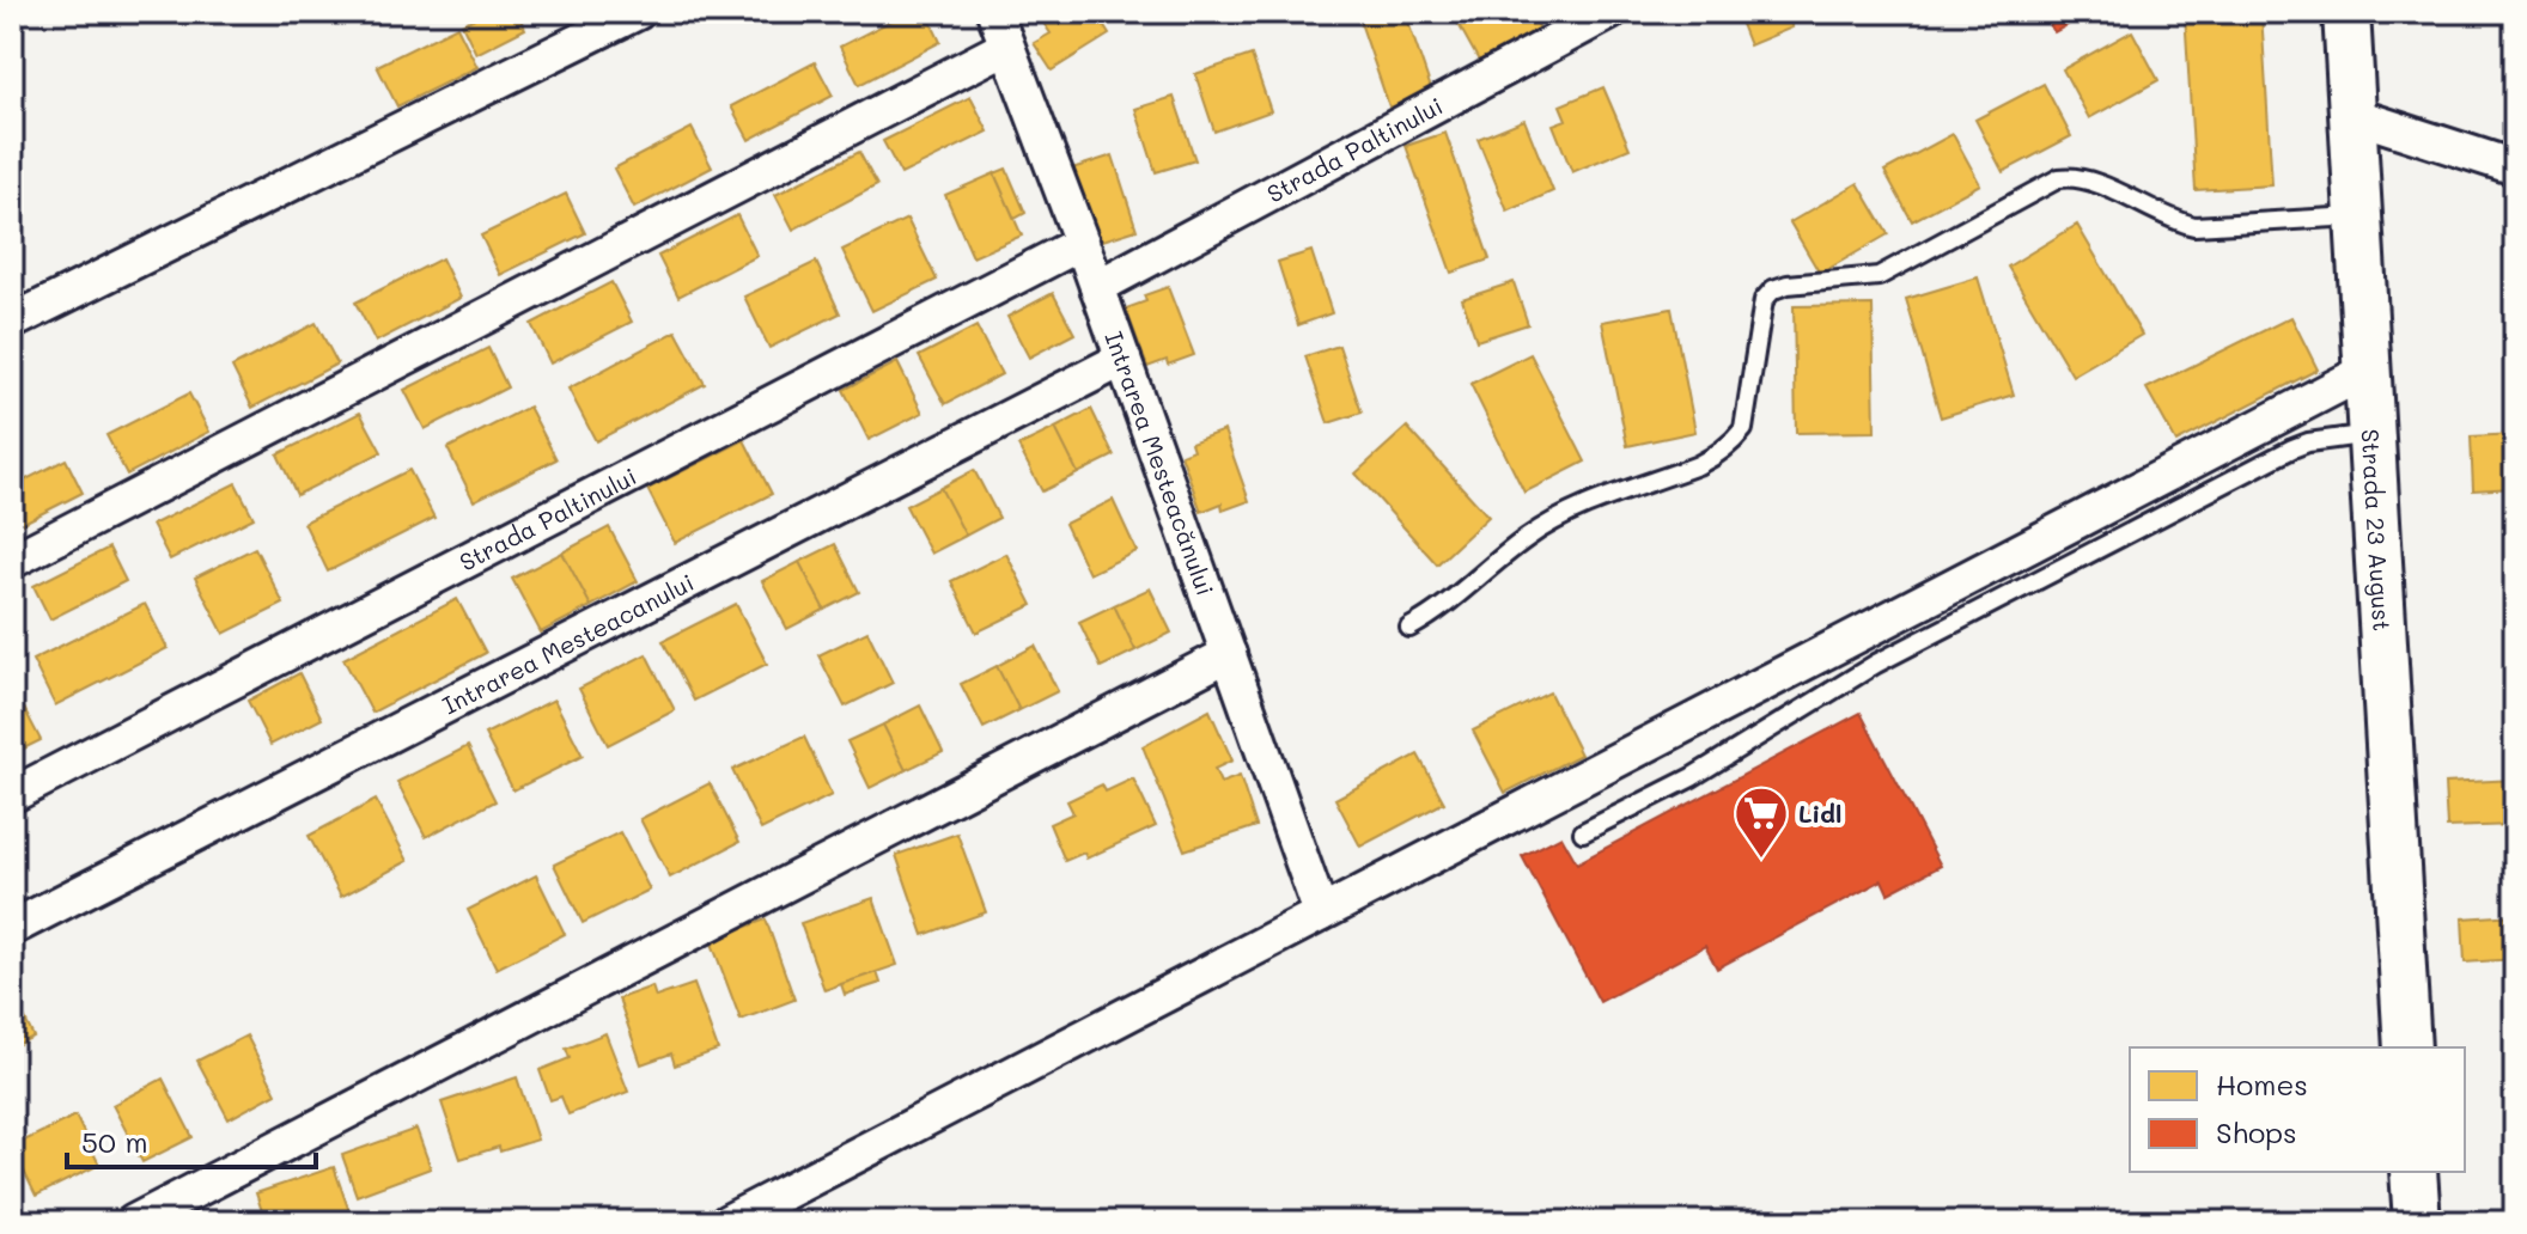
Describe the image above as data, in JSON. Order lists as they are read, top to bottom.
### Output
{
  "streets": {
    "main road": ["Strada 23 August"],
    "street": ["Strada Paltinului", "Intrarea Mesteacănului", "Intrarea Mesteacanului"]
  },
  "crossings": [
    ["Strada Paltinului", "Intrarea Mesteacănului"],
    ["Intrarea Mesteacănului", "Intrarea Mesteacanului"]
  ],
  "places": {
    "supermarket": ["Lidl"]
  },
  "legend": ["Homes", "Shops"],
  "scale_bar": "50 m"
}
